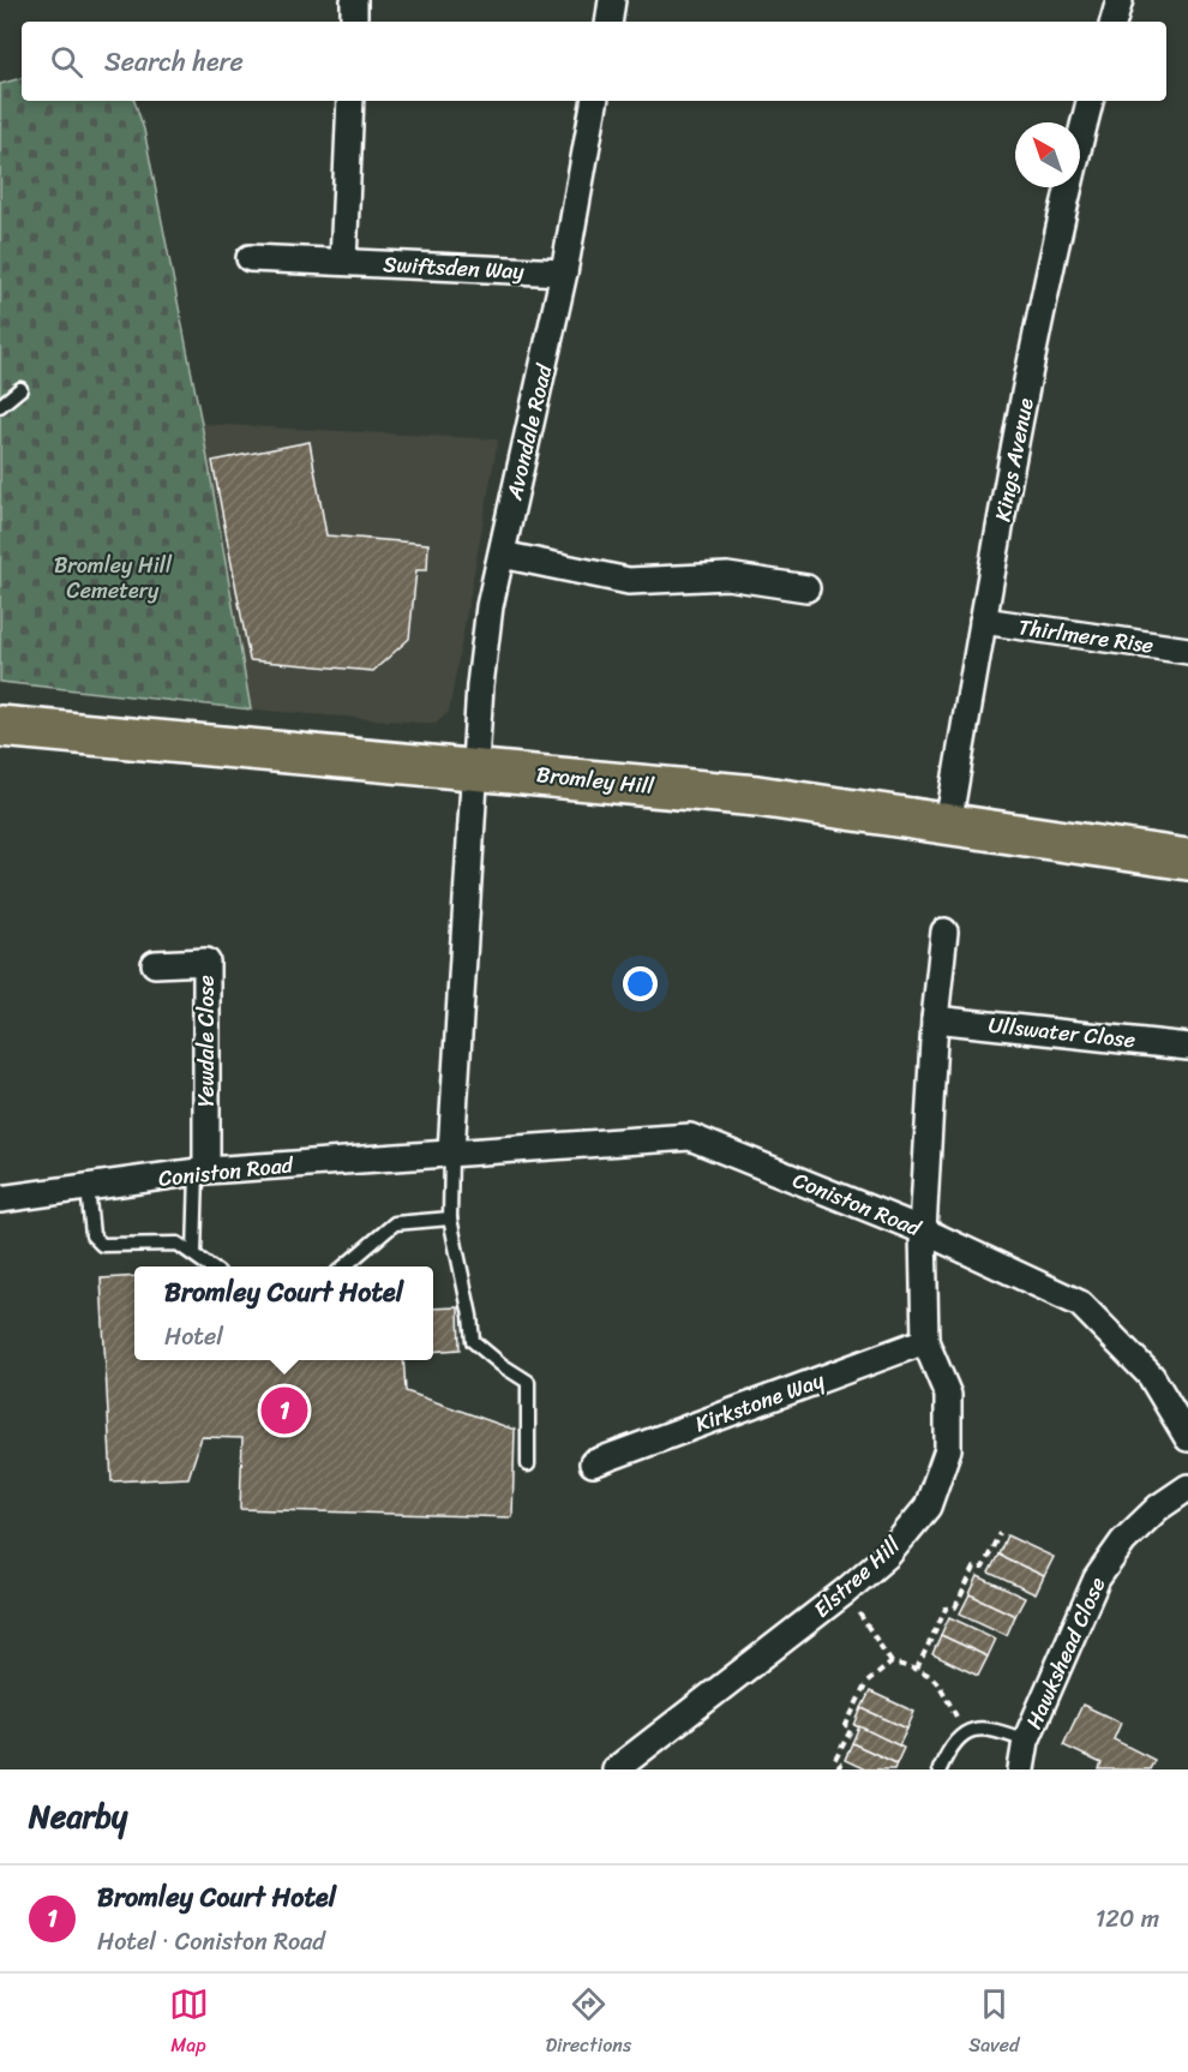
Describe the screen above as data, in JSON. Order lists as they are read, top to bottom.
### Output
{
  "streets": {
    "main road": ["Bromley Hill"],
    "street": [
      "Swiftsden Way",
      "Avondale Road",
      "Kings Avenue",
      "Thirlmere Rise",
      "Ullswater Close",
      "Yewdale Close",
      "Coniston Road",
      "Kirkstone Way",
      "Elstree Hill",
      "Hawkshead Close"
    ]
  },
  "crossings": [
    ["Swiftsden Way", "Avondale Road"],
    ["Avondale Road", "Bromley Hill"],
    ["Kings Avenue", "Thirlmere Rise"],
    ["Kings Avenue", "Bromley Hill"],
    ["Yewdale Close", "Coniston Road"],
    ["Coniston Road", "Elstree Hill"],
    ["Kirkstone Way", "Elstree Hill"]
  ],
  "parks": ["Bromley Hill Cemetery"],
  "north": "top left",
  "page": {
    "search": "Search here",
    "popup": ["Bromley Court Hotel", "Hotel"],
    "pins": "1",
    "heading": "Nearby",
    "list": [
      {
        "mark": "1",
        "name": "Bromley Court Hotel",
        "note": "Hotel · Coniston Road",
        "value": "120 m"
      }
    ],
    "nav": ["Map", "Directions", "Saved"]
  }
}
